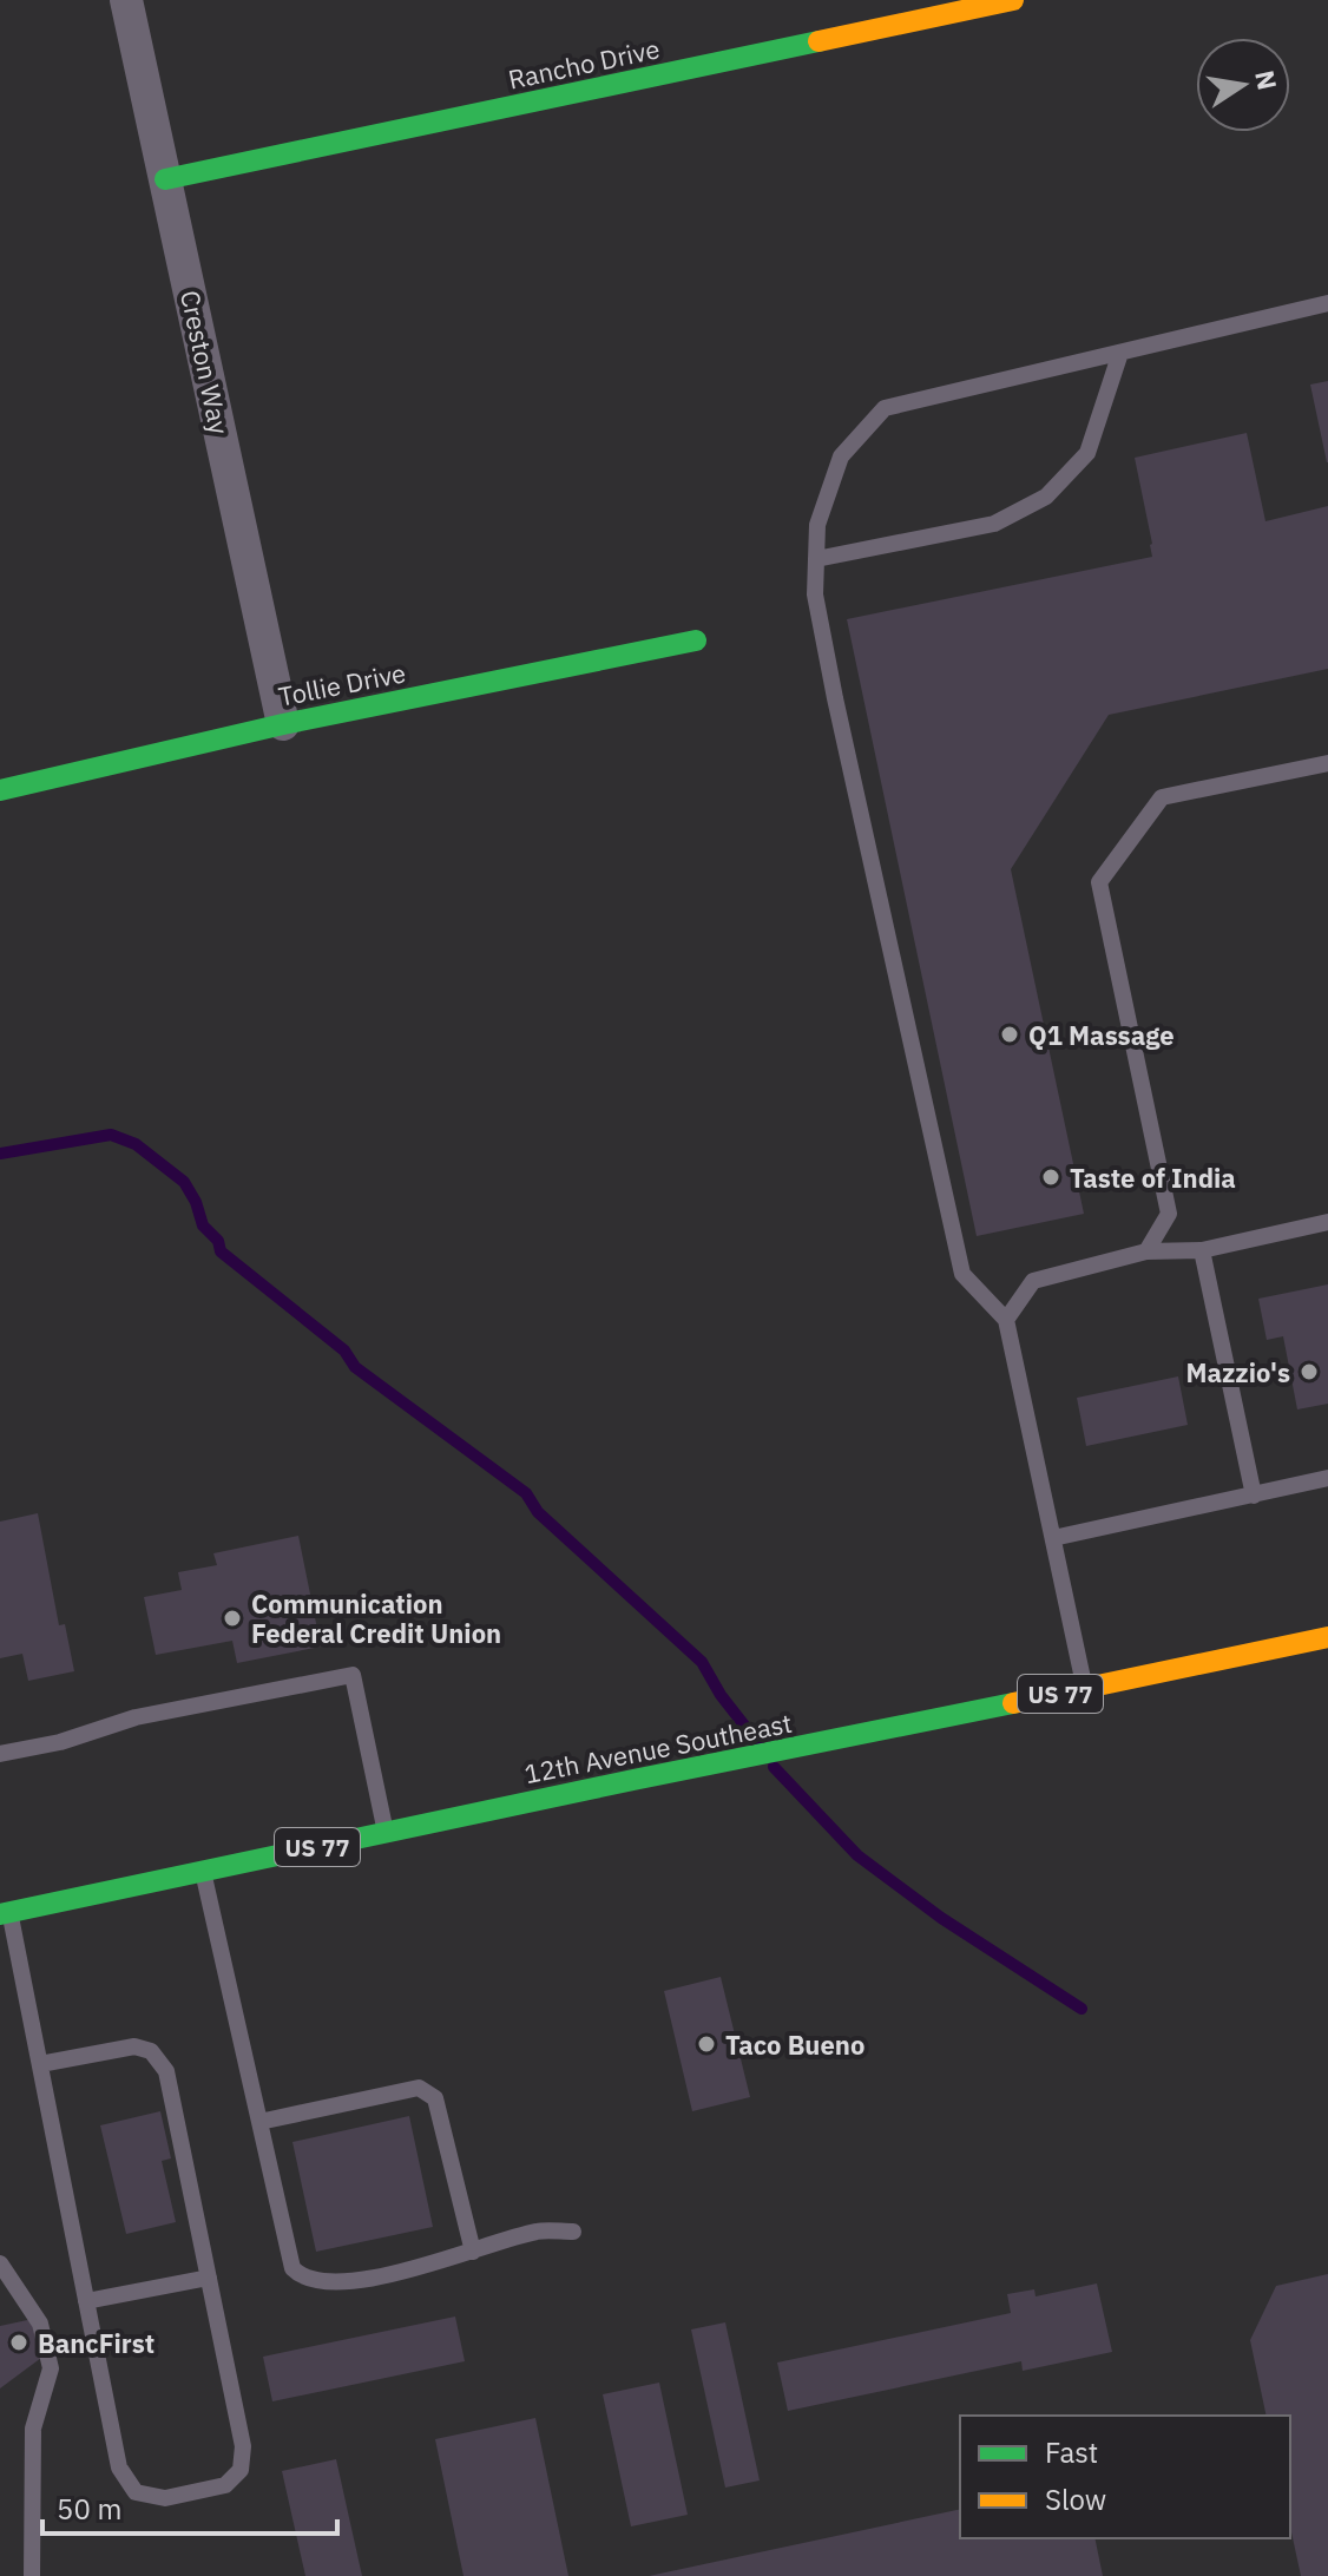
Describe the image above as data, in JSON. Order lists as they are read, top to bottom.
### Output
{
  "streets": {
    "street": [
      "Rancho Drive",
      "Creston Way",
      "Tollie Drive",
      "US 77",
      "12th Avenue Southeast"
    ]
  },
  "crossings": [
    ["Rancho Drive", "Creston Way"],
    ["Creston Way", "Tollie Drive"]
  ],
  "places": [
    "Q1 Massage",
    "Taste of India",
    "Mazzio's",
    "Communication Federal Credit Union",
    "Taco Bueno",
    "BancFirst"
  ],
  "legend": ["Fast", "Slow"],
  "scale_bar": "50 m",
  "north": "right"
}
